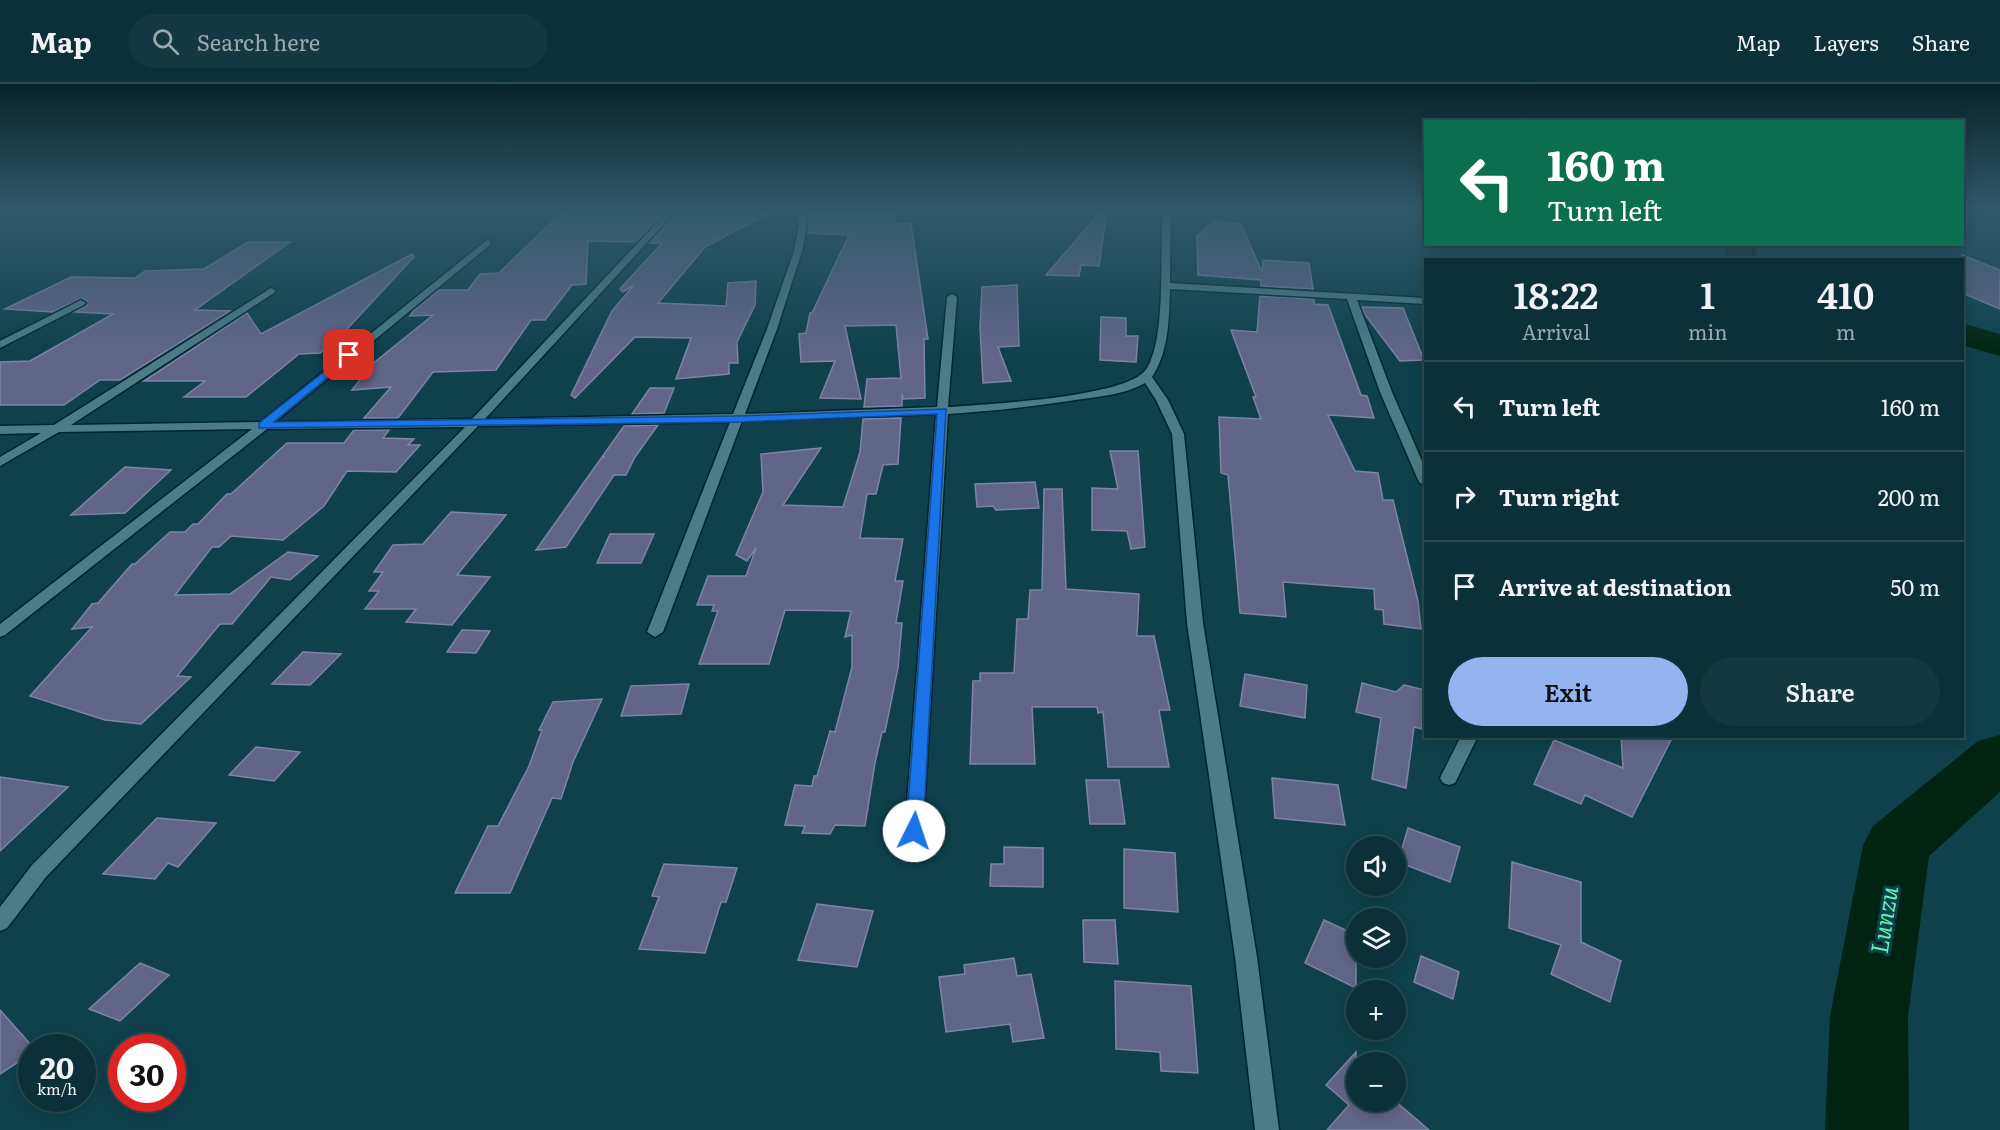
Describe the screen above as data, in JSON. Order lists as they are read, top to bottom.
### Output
{
  "water": ["Lunzu"],
  "page": {
    "header": "Map",
    "search": "Search here",
    "nav": ["Map", "Layers", "Share"],
    "turn": ["160 m", "Turn left"],
    "eta": [
      "18:22",
      "Arrival",
      "1",
      "min",
      "410",
      "m"
    ],
    "list": [
      {
        "name": "Turn left",
        "value": "160 m"
      },
      {
        "name": "Turn right",
        "value": "200 m"
      },
      {
        "name": "Arrive at destination",
        "value": "50 m"
      }
    ],
    "buttons": ["Exit", "Share"],
    "map_buttons": ["+", "−"],
    "speed": "20 km/h",
    "limit": "30"
  }
}
